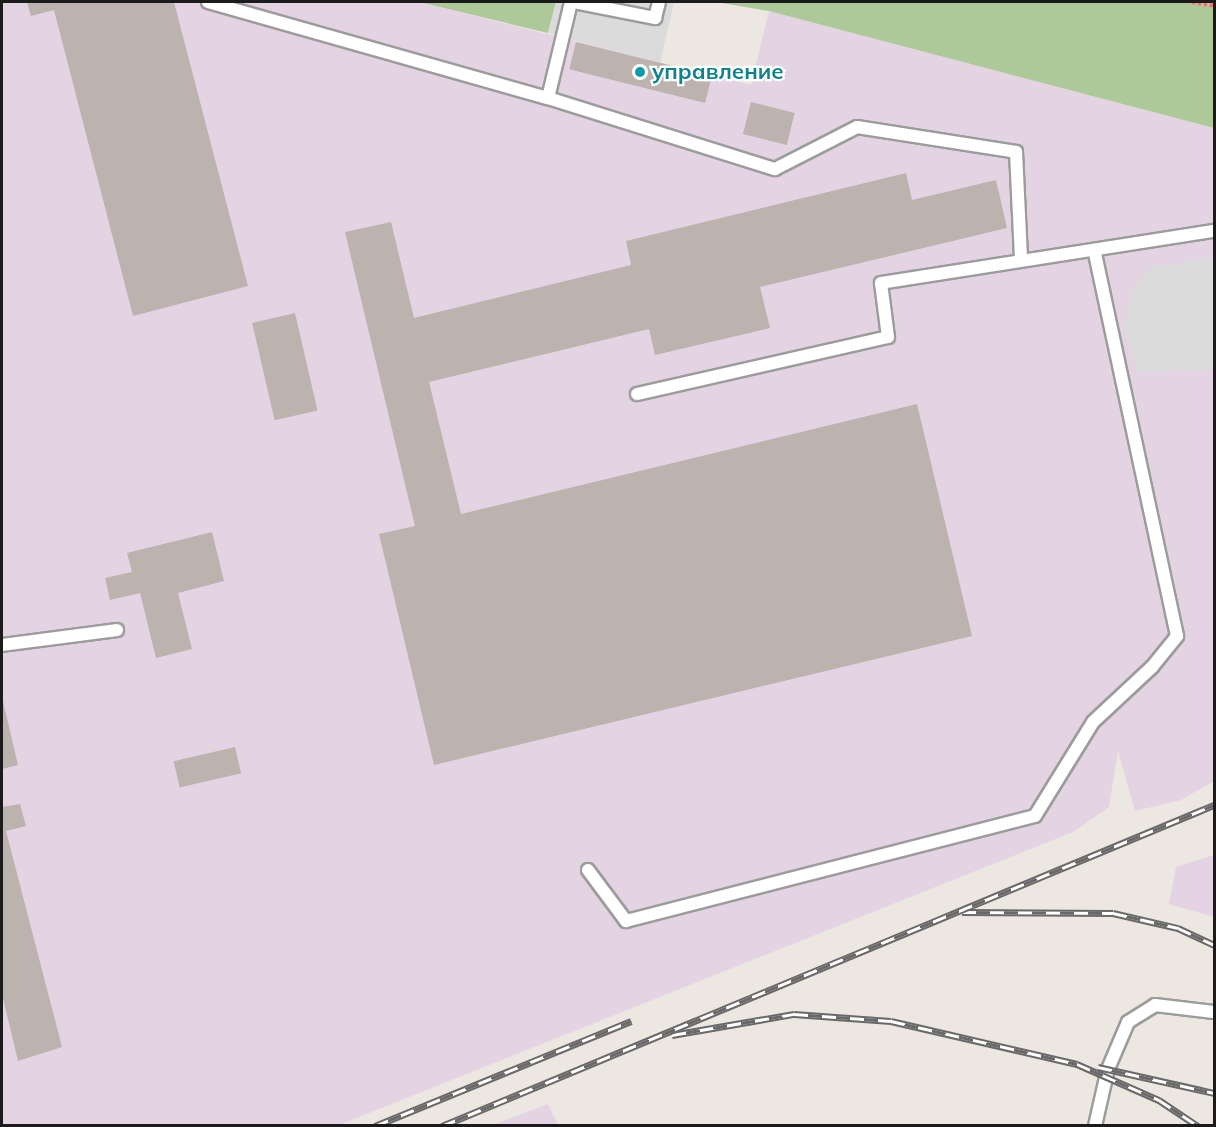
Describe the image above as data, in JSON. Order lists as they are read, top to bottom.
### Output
{
  "places": ["управление"]
}
